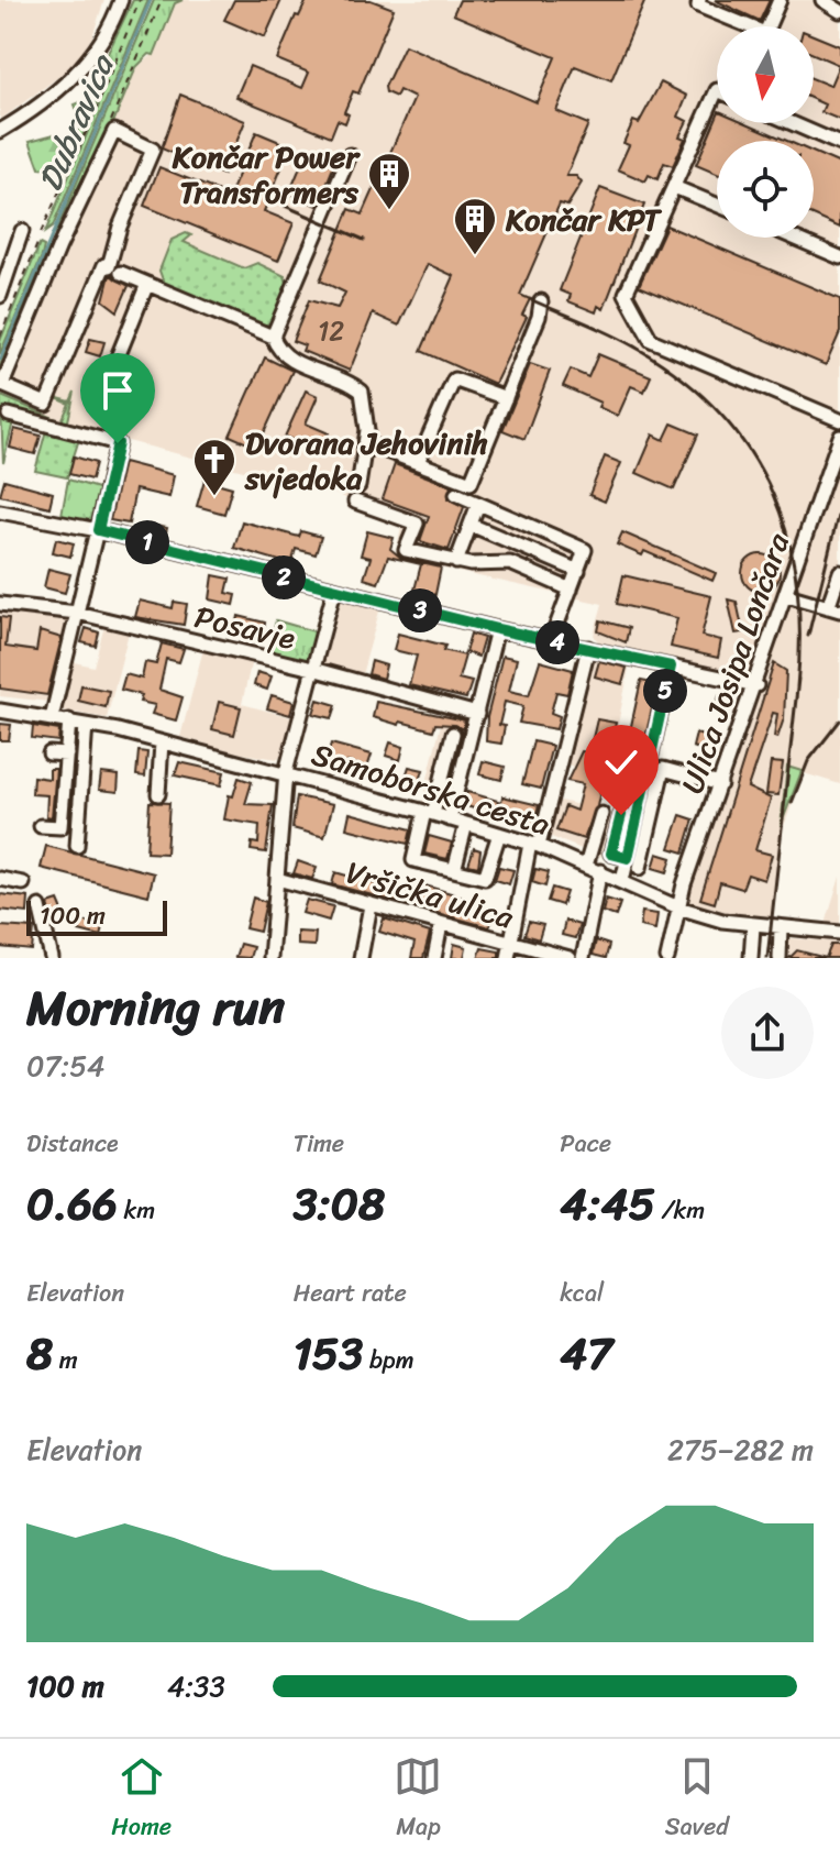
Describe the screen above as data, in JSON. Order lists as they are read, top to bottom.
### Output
{
  "streets": {
    "street": [
      "Posavje",
      "Ulica Josipa Lončara",
      "Samoborska cesta",
      "Vršička ulica"
    ]
  },
  "crossings": [
    ["Ulica Josipa Lončara", "Samoborska cesta"]
  ],
  "water": ["Dubravica"],
  "places": {
    "building": ["Končar Power Transformers", "Končar KPT"],
    "church": ["Dvorana Jehovinih svjedoka"]
  },
  "house_numbers": ["12"],
  "scale_bar": "100 m",
  "north": "bottom",
  "page": {
    "pins": [
      "1",
      "2",
      "3",
      "4",
      "5"
    ],
    "scale": "100 m",
    "heading": ["Morning run", "07:54"],
    "stats": [
      ["Distance", "0.66 km"],
      ["Time", "3:08"],
      ["Pace", "4:45 /km"],
      ["Elevation", "8 m"],
      ["Heart rate", "153 bpm"],
      ["kcal", "47"]
    ],
    "chart": ["Elevation", "275–282 m"],
    "list": [
      {
        "name": "100 m",
        "note": "4:33"
      }
    ],
    "tabs": ["Home", "Map", "Saved"]
  }
}
